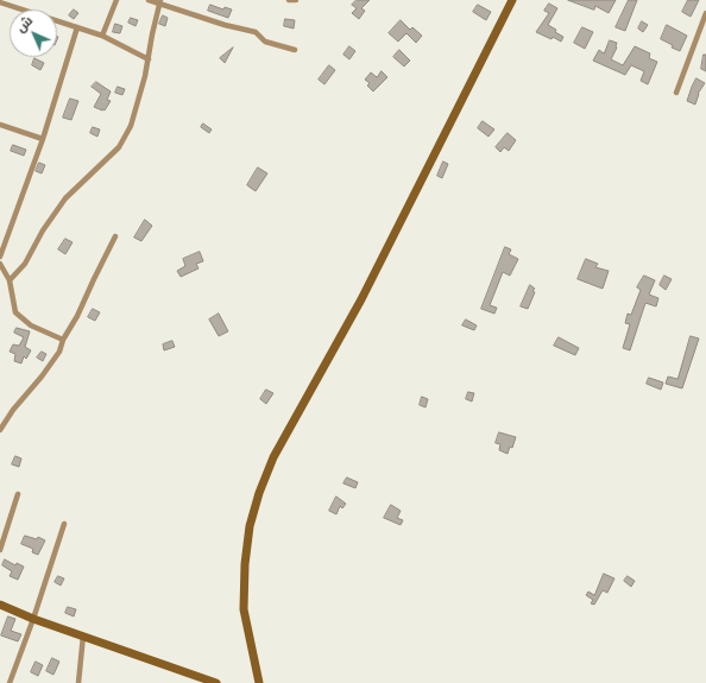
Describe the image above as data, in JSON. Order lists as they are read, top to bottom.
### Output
{
  "north": "top left"
}
